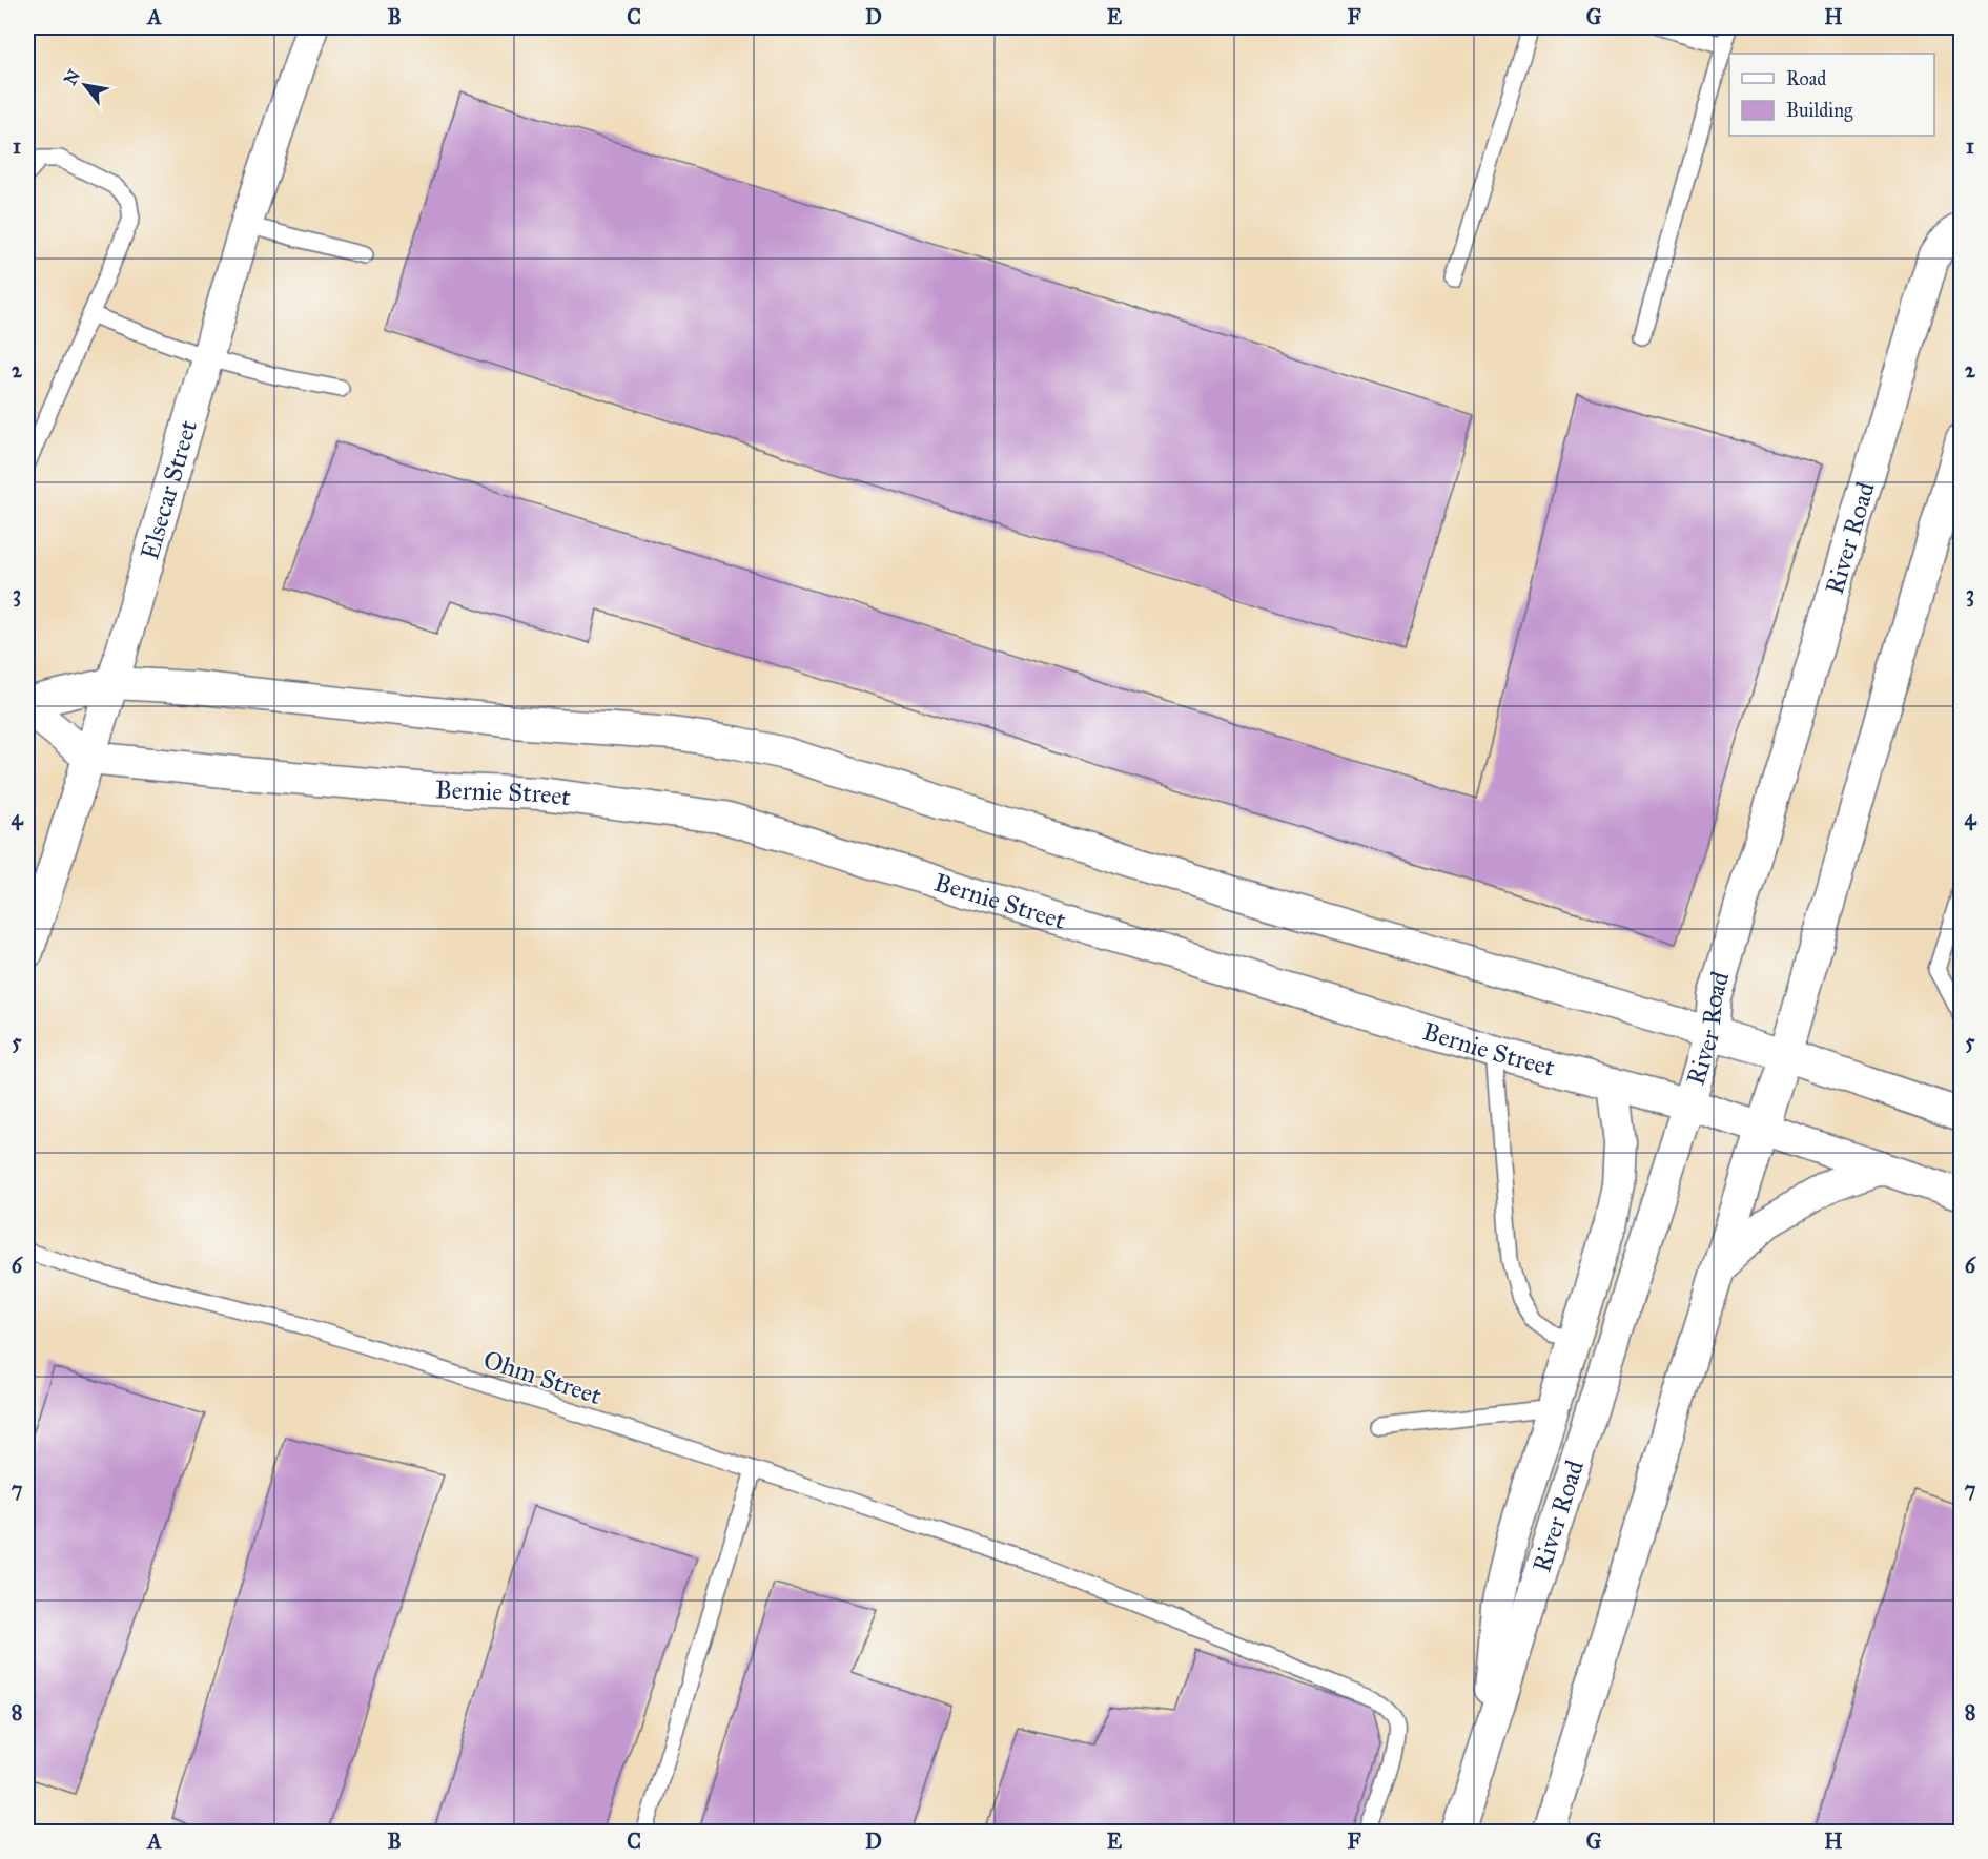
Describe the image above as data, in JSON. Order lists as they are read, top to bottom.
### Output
{
  "streets": {
    "street": ["Elsecar Street", "River Road", "Bernie Street"],
    "lane": ["Ohm Street"]
  },
  "crossings": [
    ["Elsecar Street", "Bernie Street"],
    ["River Road", "Bernie Street"]
  ],
  "legend": ["Road", "Building"],
  "north": "top left",
  "grid": {
    "columns": [
      "A",
      "B",
      "C",
      "D",
      "E",
      "F",
      "G",
      "H"
    ],
    "rows": [
      "1",
      "2",
      "3",
      "4",
      "5",
      "6",
      "7",
      "8"
    ]
  }
}
